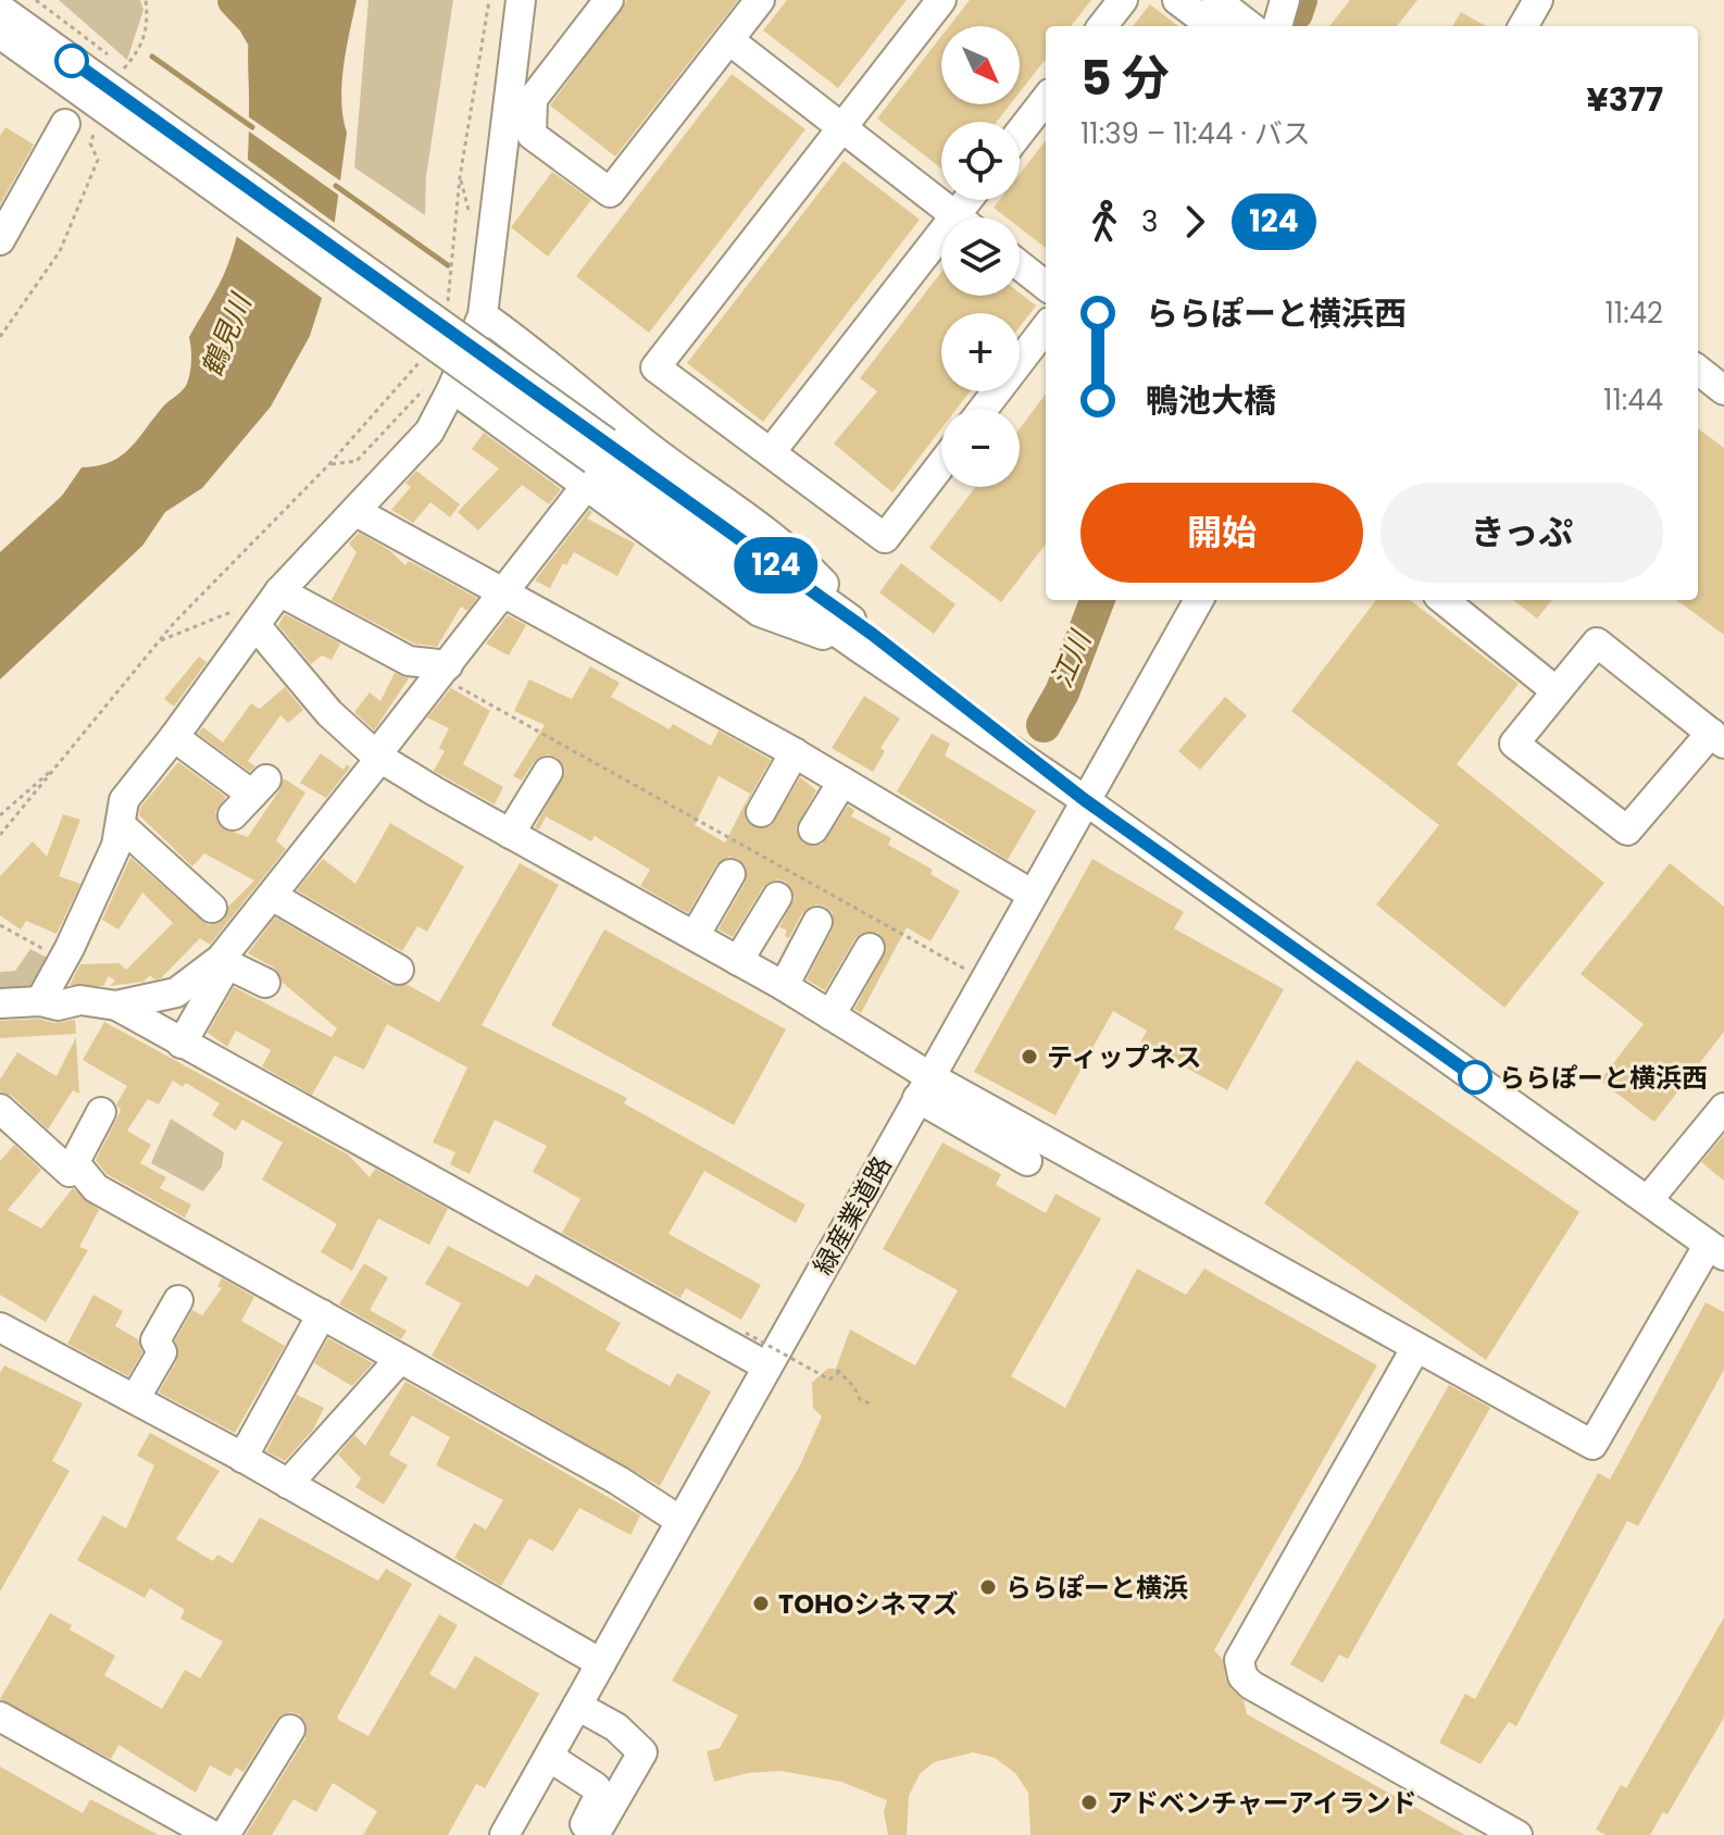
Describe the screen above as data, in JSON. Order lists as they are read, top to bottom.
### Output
{
  "streets": {
    "street": ["緑産業道路"]
  },
  "water": ["鶴見川", "江川"],
  "places": [
    "ティップネス",
    "ららぽーと横浜西",
    "ららぽーと横浜",
    "TOHOシネマズ",
    "アドベンチャーアイランド"
  ],
  "lines": ["bus line 124"],
  "north": "bottom right",
  "page": {
    "on_map": "124",
    "map_buttons": ["+", "−"],
    "heading": ["5 分", "11:39 – 11:44 · バス", "¥377"],
    "legs": ["3", "124"],
    "list": [
      {
        "name": "ららぽーと横浜西",
        "value": "11:42"
      },
      {
        "name": "鴨池大橋",
        "value": "11:44"
      }
    ],
    "buttons": ["開始", "きっぷ"]
  }
}
